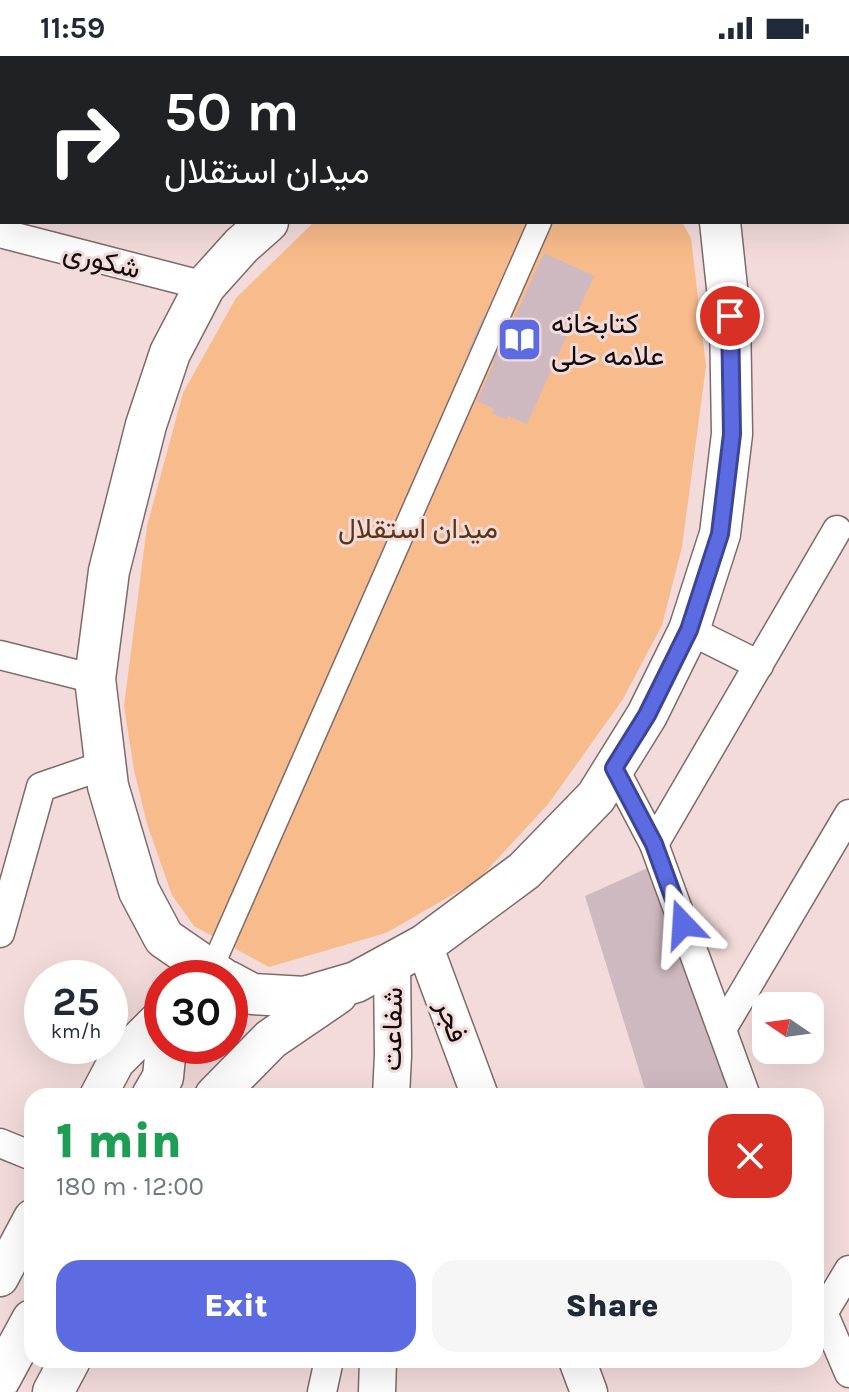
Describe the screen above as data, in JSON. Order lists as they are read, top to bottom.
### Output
{
  "streets": {
    "street": ["شکوری", "فجر", "شفاعت"]
  },
  "crossings": [
    ["فجر", "شفاعت"]
  ],
  "parks": ["میدان استقلال"],
  "places": {
    "library": ["کتابخانه علامه حلی"]
  },
  "north": "left",
  "page": {
    "status": "11:59",
    "turn": ["50 m", "میدان استقلال"],
    "speed": "25 km/h",
    "limit": "30",
    "heading": ["1 min", "180 m · 12:00"],
    "buttons": ["Exit", "Share"]
  }
}
